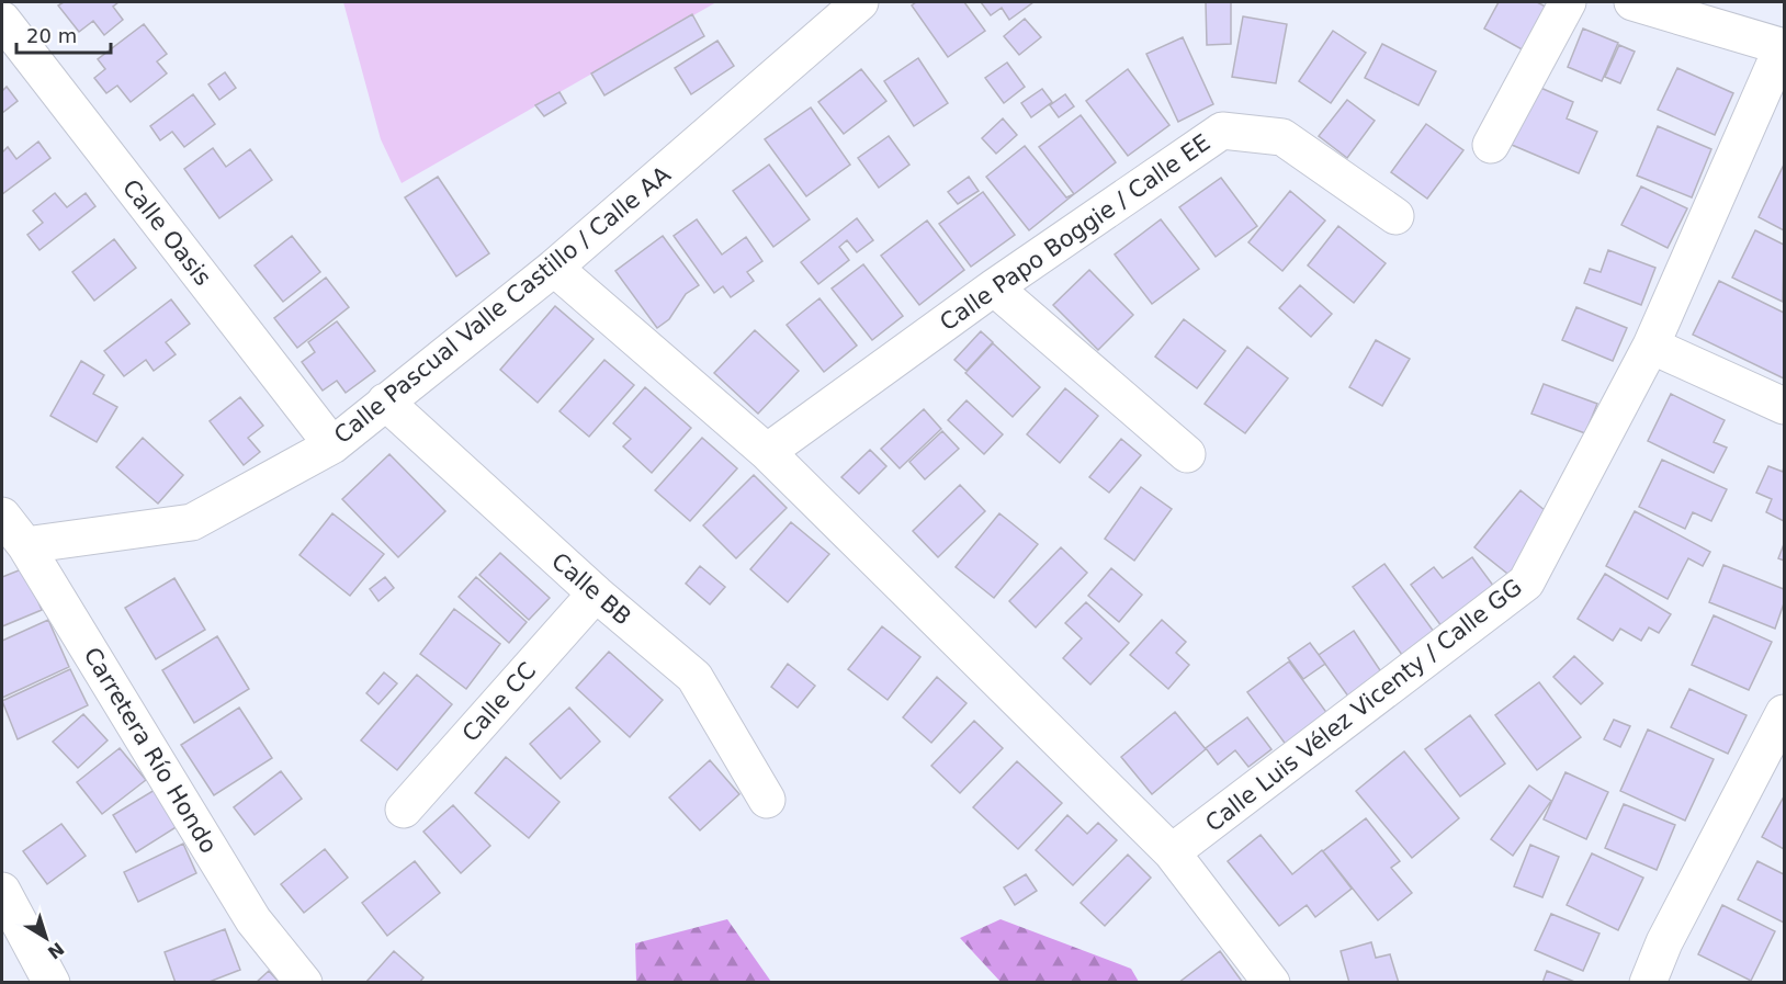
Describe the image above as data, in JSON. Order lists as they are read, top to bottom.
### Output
{
  "streets": {
    "street": [
      "Calle Oasis",
      "Calle Papo Boggie / Calle EE",
      "Calle Pascual Valle Castillo / Calle AA",
      "Calle BB",
      "Calle CC",
      "Calle Luis Vélez Vicenty / Calle GG",
      "Carretera Río Hondo"
    ]
  },
  "crossings": [
    ["Calle Oasis", "Calle Pascual Valle Castillo / Calle AA"],
    ["Calle Pascual Valle Castillo / Calle AA", "Calle BB"],
    ["Calle Pascual Valle Castillo / Calle AA", "Carretera Río Hondo"],
    ["Calle BB", "Calle CC"]
  ],
  "scale_bar": "20 m",
  "north": "bottom right"
}
